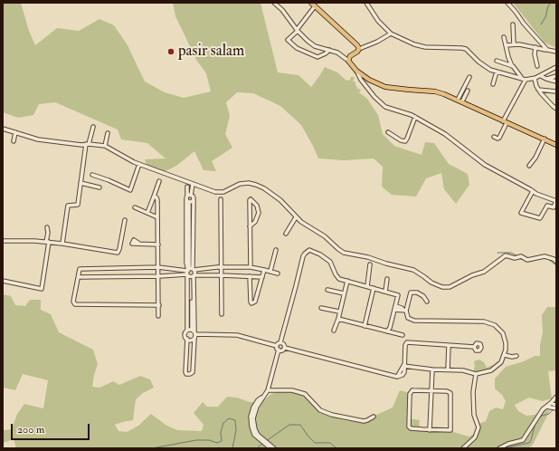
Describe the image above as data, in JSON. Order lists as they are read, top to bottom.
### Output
{
  "places": ["pasir salam"],
  "scale_bar": "200 m"
}
